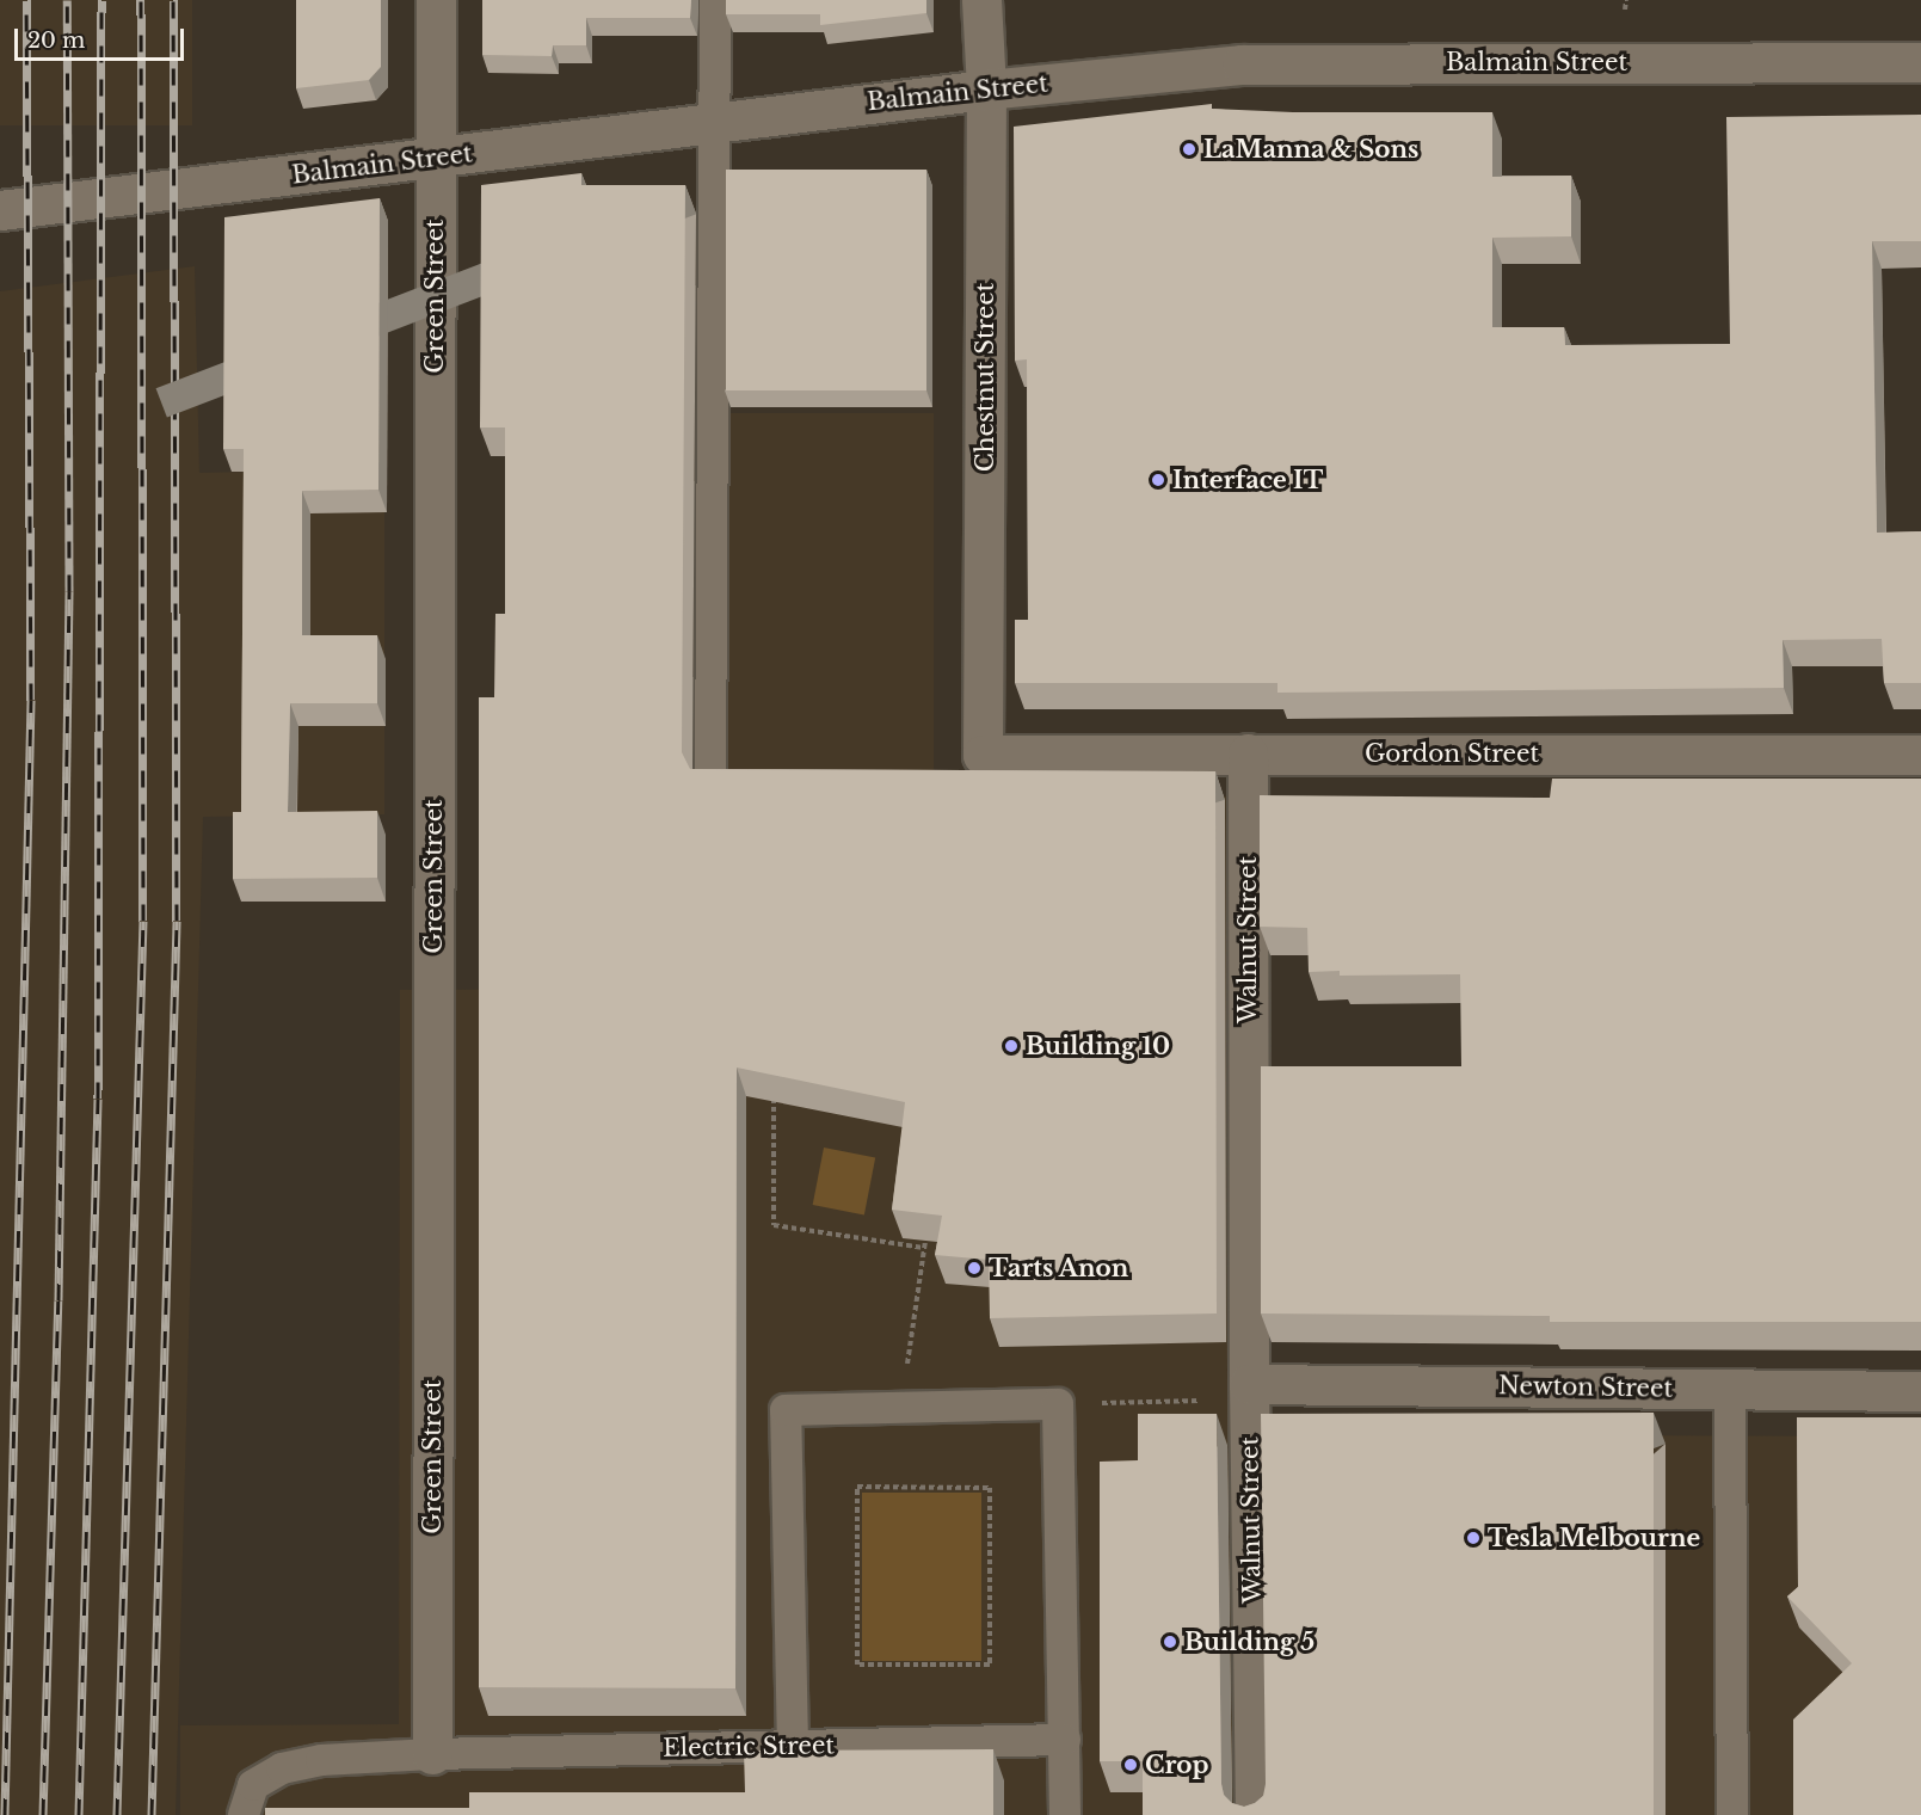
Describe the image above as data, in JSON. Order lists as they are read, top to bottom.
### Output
{
  "streets": {
    "street": [
      "Balmain Street",
      "Green Street",
      "Chestnut Street",
      "Gordon Street",
      "Walnut Street",
      "Newton Street"
    ],
    "lane": ["Electric Street"]
  },
  "crossings": [
    ["Balmain Street", "Green Street"],
    ["Balmain Street", "Chestnut Street"],
    ["Green Street", "Electric Street"],
    ["Chestnut Street", "Gordon Street"],
    ["Gordon Street", "Walnut Street"],
    ["Walnut Street", "Newton Street"]
  ],
  "places": [
    "LaManna & Sons",
    "Interface IT",
    "Building 10",
    "Tarts Anon",
    "Tesla Melbourne",
    "Building 5",
    "Crop"
  ],
  "scale_bar": "20 m"
}
